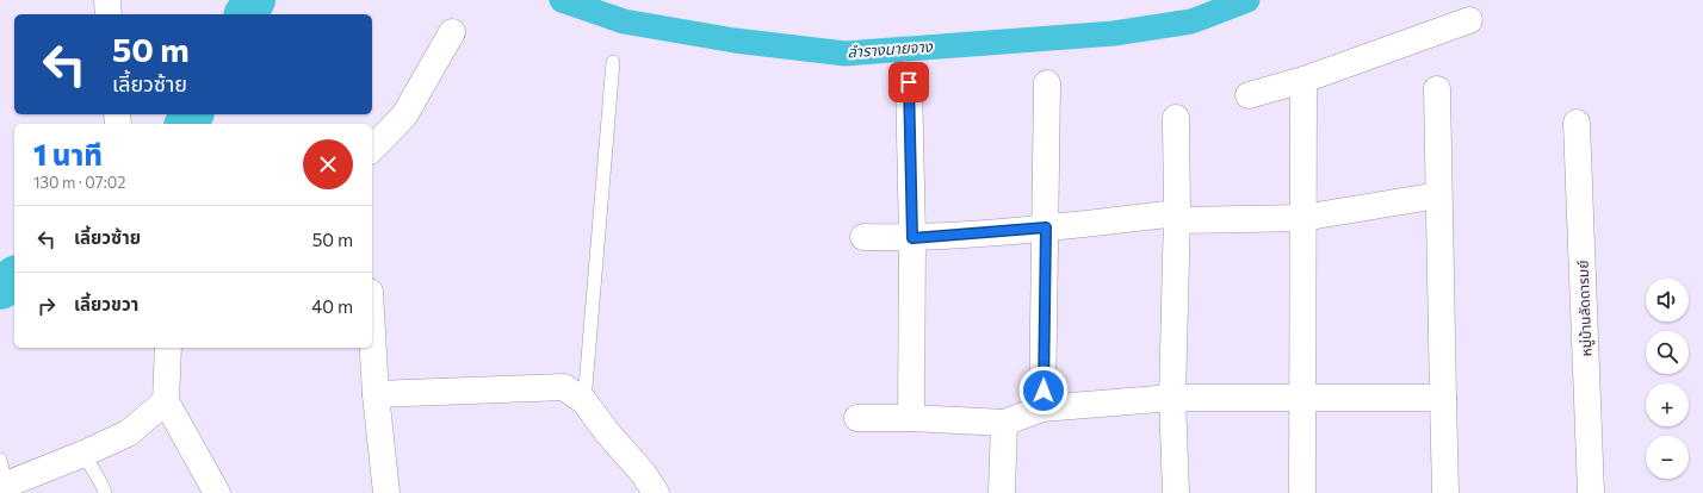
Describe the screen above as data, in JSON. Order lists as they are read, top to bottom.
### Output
{
  "streets": {
    "street": ["หมู่บ้านลัดดารมย์"]
  },
  "water": ["ลำรางนายจาง"],
  "page": {
    "turn": ["50 m", "เลี้ยวซ้าย"],
    "heading": ["1 นาที", "130 m · 07:02"],
    "list": [
      {
        "name": "เลี้ยวซ้าย",
        "value": "50 m"
      },
      {
        "name": "เลี้ยวขวา",
        "value": "40 m"
      }
    ],
    "map_buttons": ["+", "−"]
  }
}
